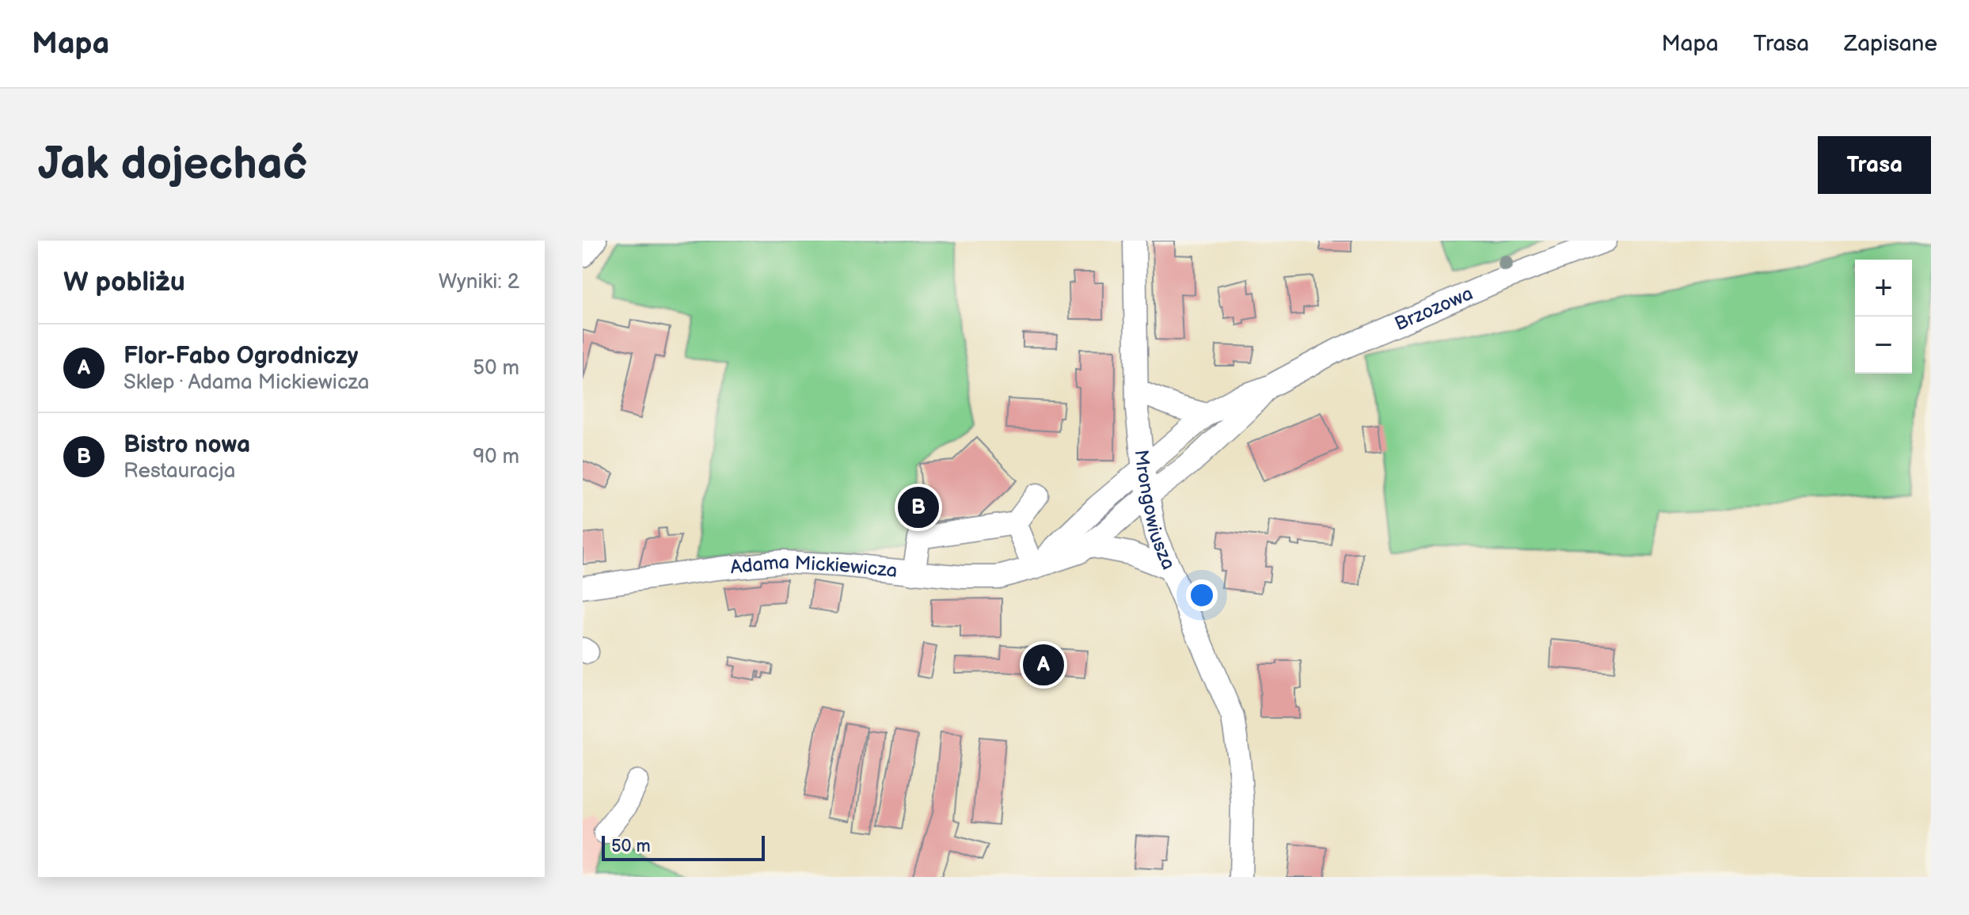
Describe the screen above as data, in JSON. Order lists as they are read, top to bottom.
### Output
{
  "streets": {
    "street": ["Brzozowa", "Mrongowiusza", "Adama Mickiewicza"]
  },
  "crossings": [
    ["Brzozowa", "Mrongowiusza"],
    ["Brzozowa", "Adama Mickiewicza"],
    ["Mrongowiusza", "Adama Mickiewicza"]
  ],
  "scale_bar": "50 m",
  "page": {
    "header": "Mapa",
    "nav": ["Mapa", "Trasa", "Zapisane"],
    "buttons": "Trasa",
    "title": "Jak dojechać",
    "heading": ["W pobliżu", "Wyniki: 2"],
    "map_buttons": ["+", "−"],
    "list": [
      {
        "mark": "A",
        "name": "Flor-Fabo Ogrodniczy",
        "note": "Sklep · Adama Mickiewicza",
        "value": "50 m"
      },
      {
        "mark": "B",
        "name": "Bistro nowa",
        "note": "Restauracja",
        "value": "90 m"
      }
    ],
    "pins": ["B", "A"],
    "scale": "50 m"
  }
}
